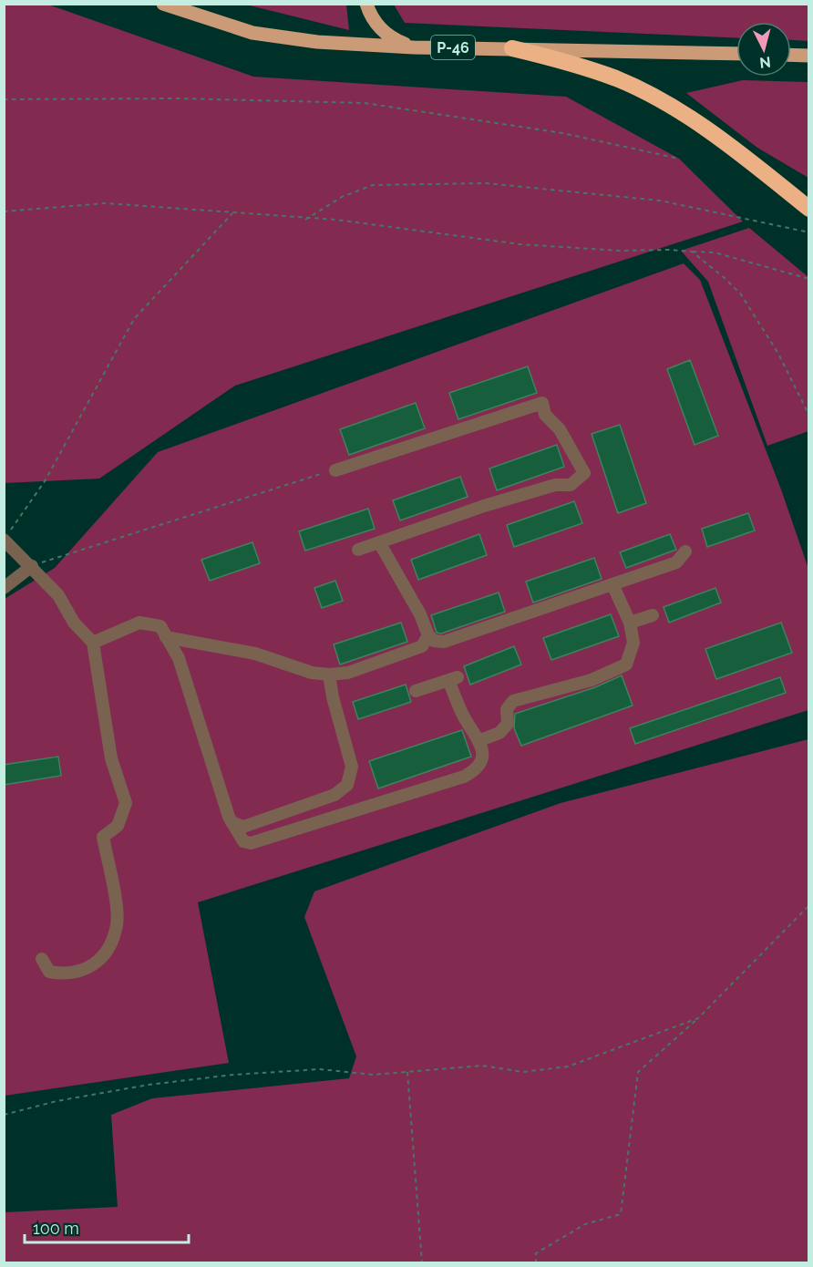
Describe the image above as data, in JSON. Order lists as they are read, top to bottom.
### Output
{
  "streets": {
    "main road": ["Р-46"]
  },
  "scale_bar": "100 m",
  "north": "bottom"
}
